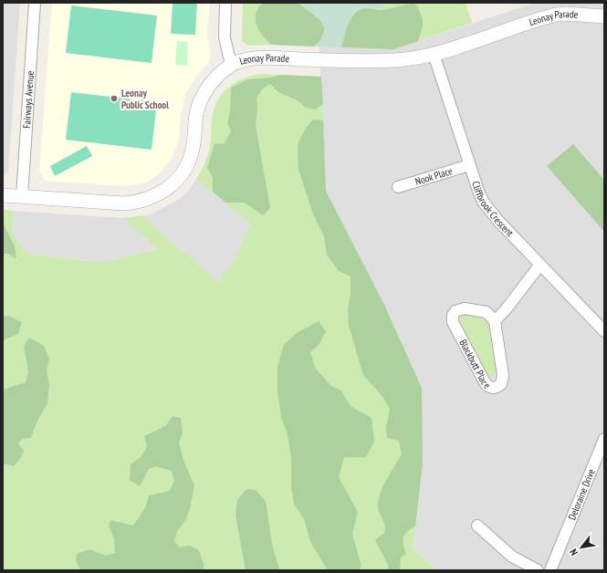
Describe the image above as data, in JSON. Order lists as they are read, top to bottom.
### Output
{
  "streets": {
    "street": [
      "Leonay Parade",
      "Fairways Avenue",
      "Nook Place",
      "Cliffbrook Crescent",
      "Blackbutt Place",
      "Deloraine Drive"
    ]
  },
  "crossings": [
    ["Leonay Parade", "Fairways Avenue"],
    ["Leonay Parade", "Cliffbrook Crescent"],
    ["Nook Place", "Cliffbrook Crescent"]
  ],
  "places": ["Leonay Public School"],
  "north": "bottom left"
}
